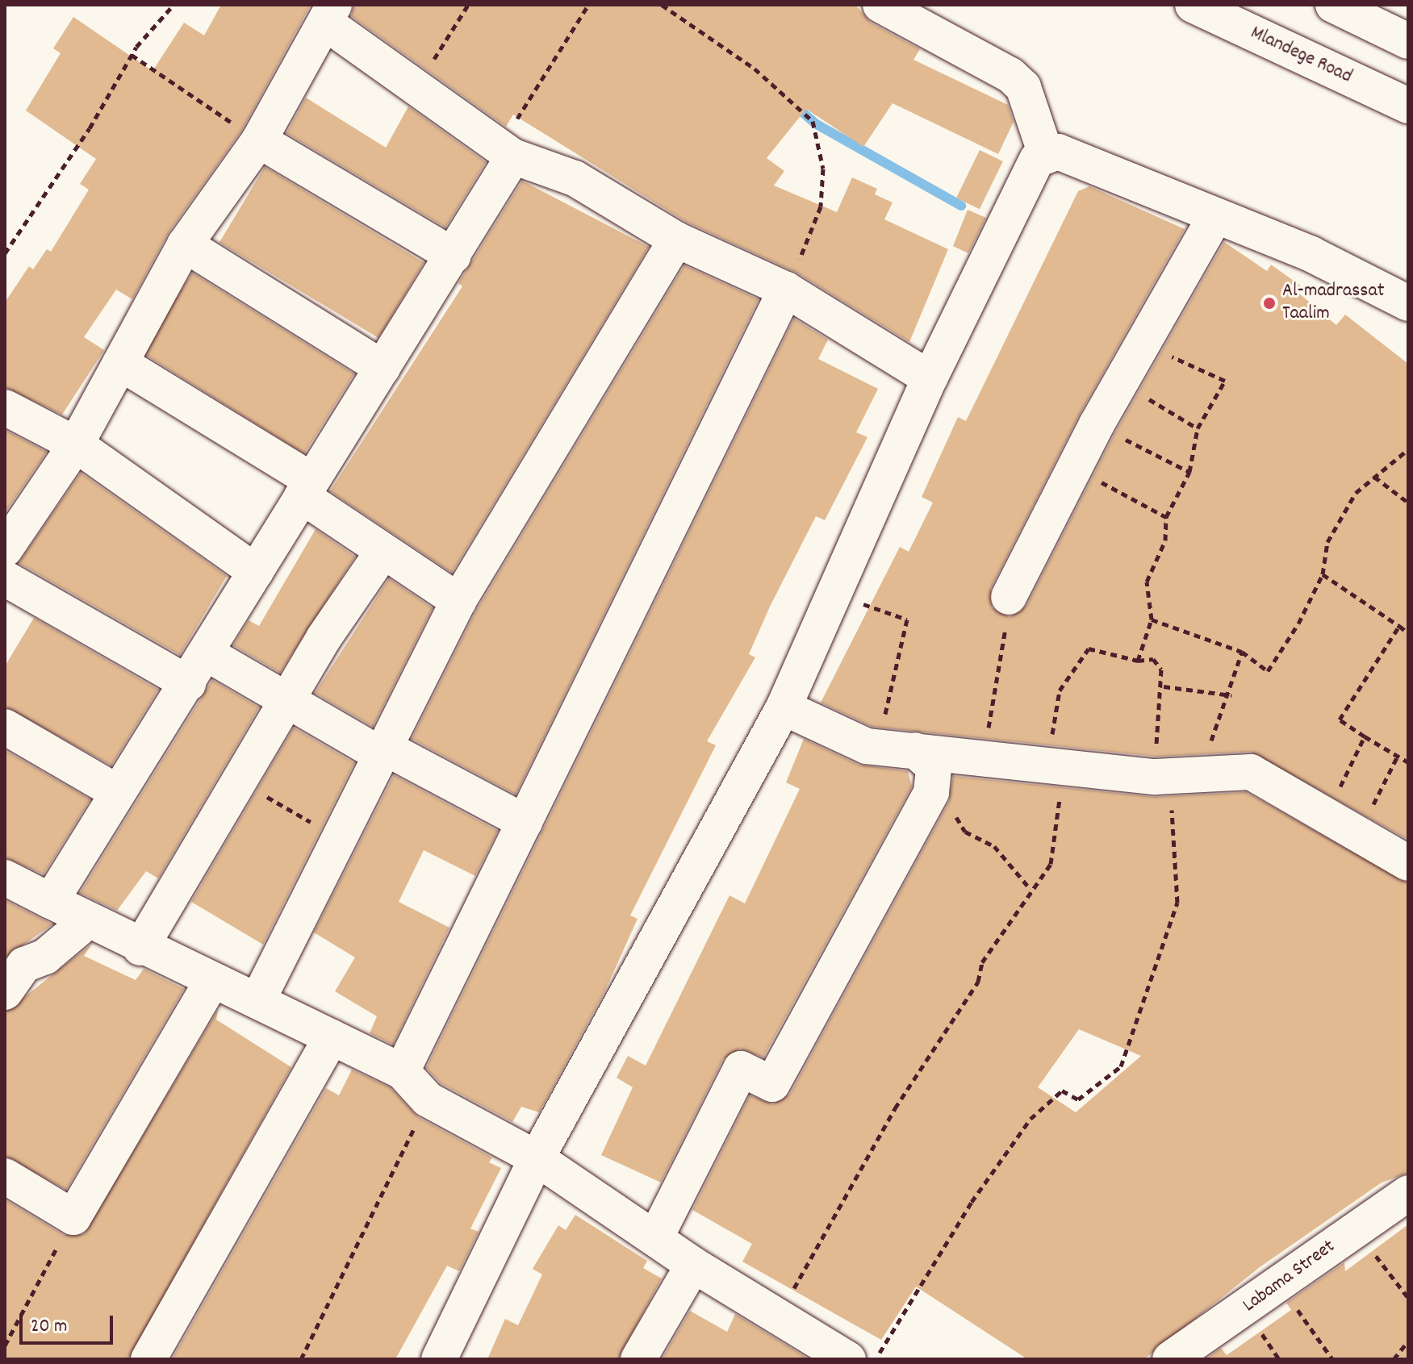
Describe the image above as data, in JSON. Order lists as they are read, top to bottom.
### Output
{
  "streets": {
    "street": ["Mlandege Road", "Labama Street"]
  },
  "places": ["Al-madrassat Taalim"],
  "scale_bar": "20 m"
}
